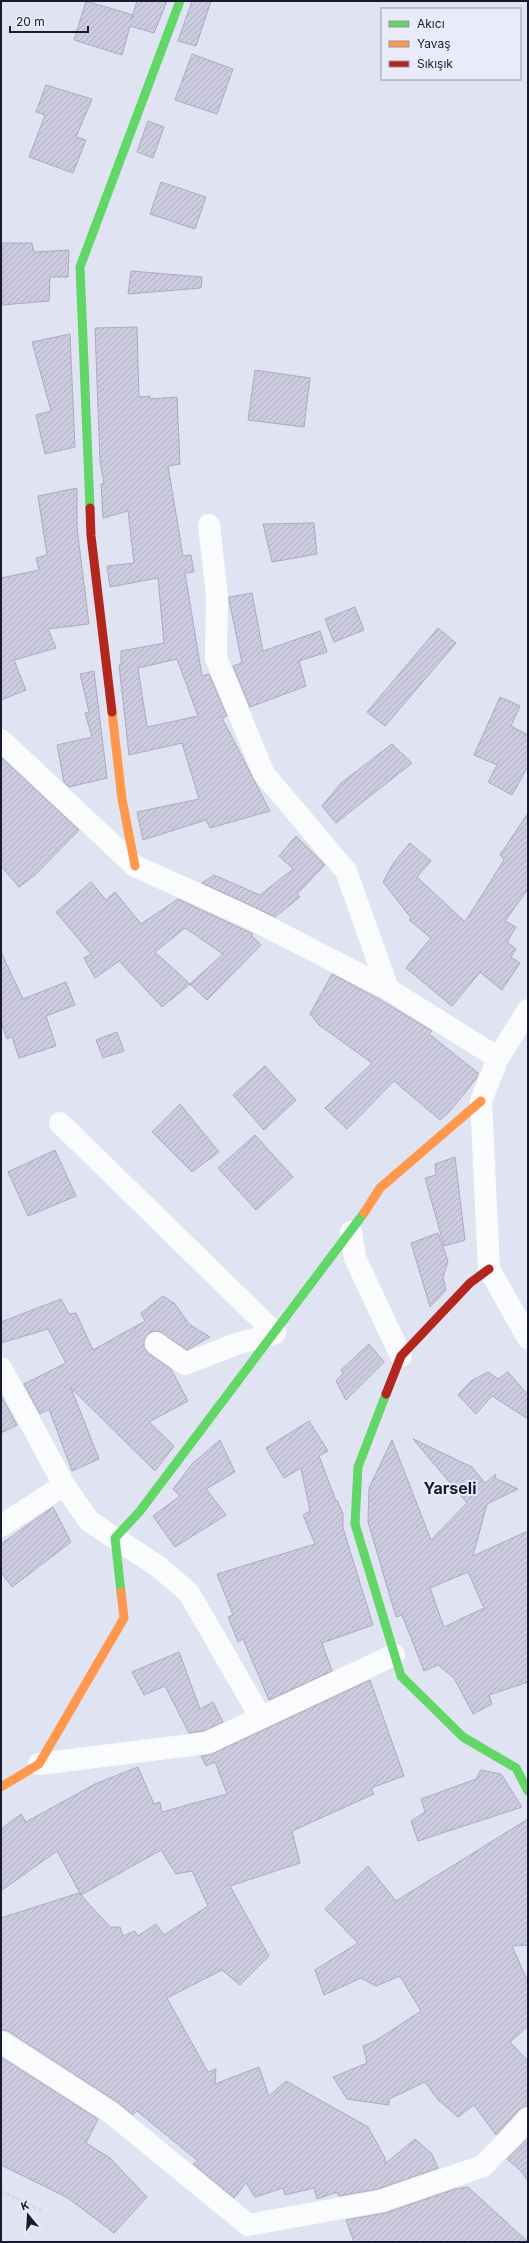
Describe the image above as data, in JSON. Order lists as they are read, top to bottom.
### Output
{
  "districts": ["Yarseli"],
  "legend": ["Akıcı", "Yavaş", "Sıkışık"],
  "scale_bar": "20 m",
  "north": "top"
}
